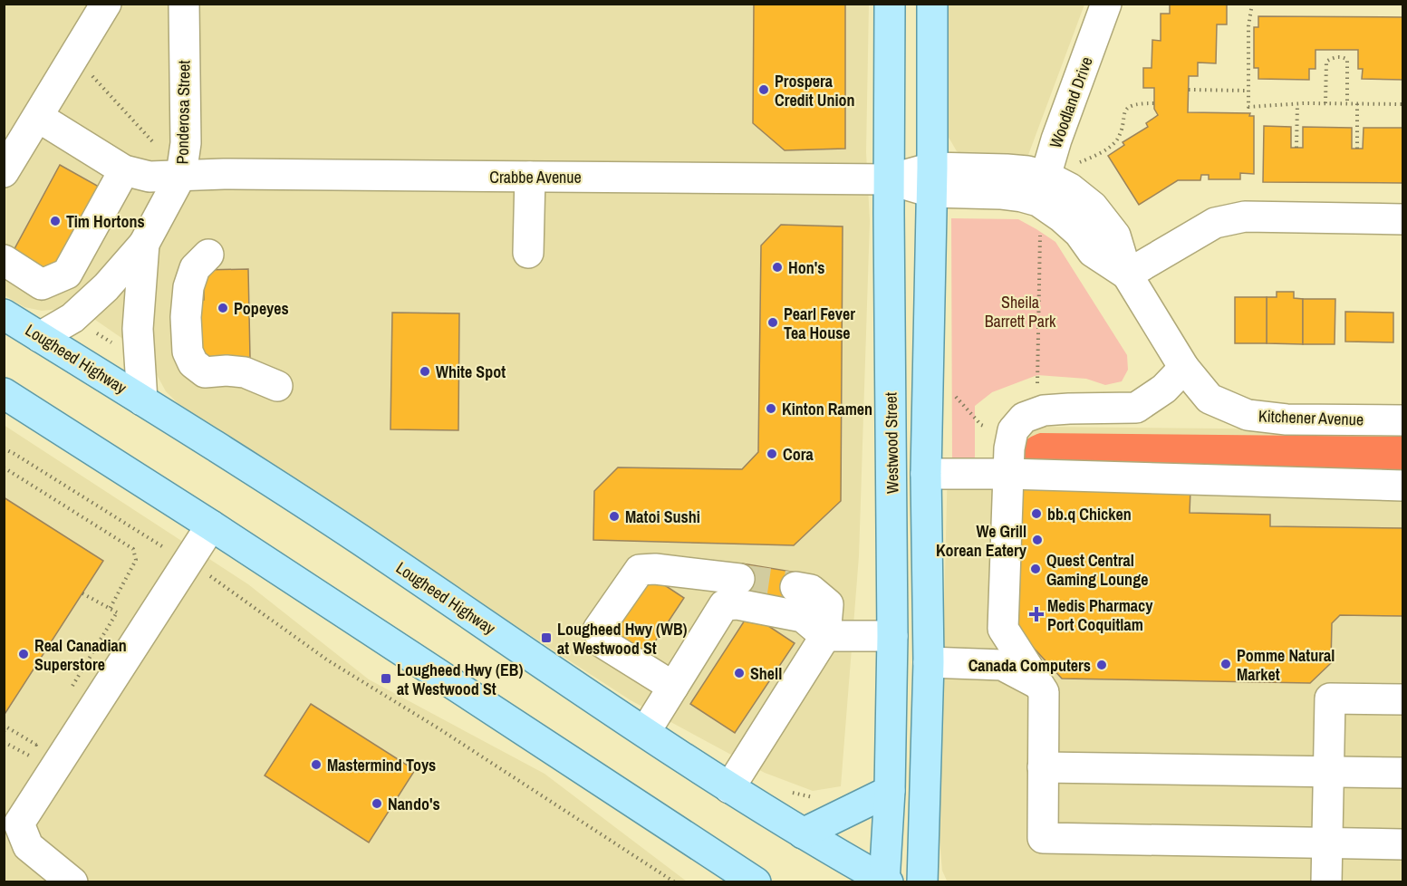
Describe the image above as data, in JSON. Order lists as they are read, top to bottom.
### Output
{
  "streets": {
    "main road": ["Lougheed Highway", "Westwood Street"],
    "street": [
      "Woodland Drive",
      "Ponderosa Street",
      "Crabbe Avenue",
      "Kitchener Avenue"
    ]
  },
  "crossings": [
    ["Woodland Drive", "Kitchener Avenue"],
    ["Ponderosa Street", "Crabbe Avenue"],
    ["Ponderosa Street", "Lougheed Highway"],
    ["Crabbe Avenue", "Kitchener Avenue"],
    ["Crabbe Avenue", "Westwood Street"],
    ["Lougheed Highway", "Westwood Street"],
    ["Kitchener Avenue", "Westwood Street"]
  ],
  "parks": ["Sheila Barrett Park"],
  "places": {
    "other": [
      "Prospera Credit Union",
      "Tim Hortons",
      "Hon's",
      "Popeyes",
      "Pearl Fever Tea House",
      "White Spot",
      "Kinton Ramen",
      "Cora",
      "bb.q Chicken",
      "Matoi Sushi",
      "We Grill Korean Eatery",
      "Quest Central Gaming Lounge",
      "Real Canadian Superstore",
      "Pomme Natural Market",
      "Canada Computers",
      "Shell",
      "Mastermind Toys",
      "Nando's"
    ],
    "health": ["Medis Pharmacy Port Coquitlam"],
    "transit": ["Lougheed Hwy (WB) at Westwood St", "Lougheed Hwy (EB) at Westwood St"]
  }
}
